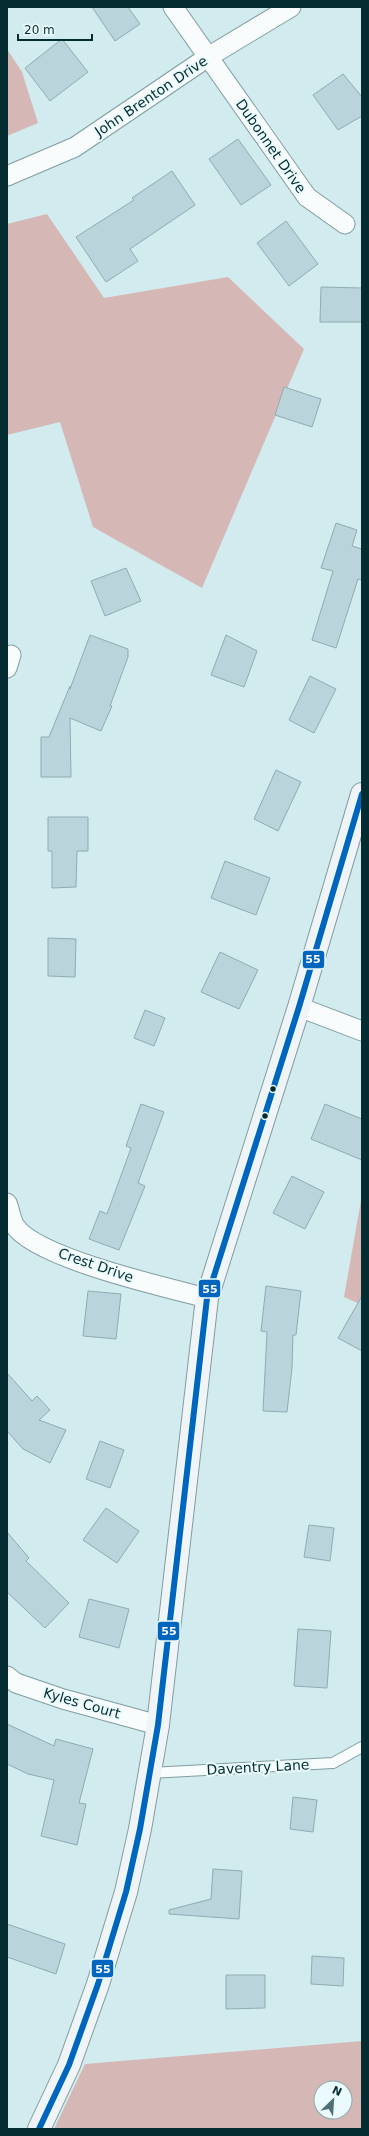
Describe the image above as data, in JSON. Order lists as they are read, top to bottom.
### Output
{
  "streets": {
    "street": [
      "John Brenton Drive",
      "Dubonnet Drive",
      "Crest Drive",
      "Kyles Court"
    ],
    "lane": ["Daventry Lane"]
  },
  "crossings": [
    ["John Brenton Drive", "Dubonnet Drive"]
  ],
  "lines": ["transit line 55"],
  "scale_bar": "20 m",
  "north": "top right"
}
